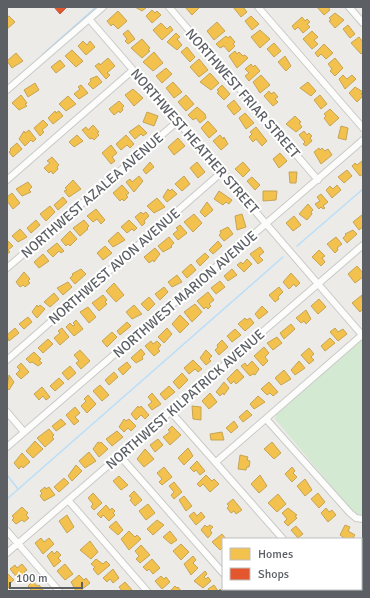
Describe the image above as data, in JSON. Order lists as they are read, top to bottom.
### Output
{
  "streets": {
    "street": [
      "NORTHWEST FRIAR STREET",
      "NORTHWEST HEATHER STREET",
      "NORTHWEST AZALEA AVENUE",
      "NORTHWEST AVON AVENUE",
      "NORTHWEST MARION AVENUE",
      "NORTHWEST KILPATRICK AVENUE"
    ]
  },
  "crossings": [
    ["NORTHWEST FRIAR STREET", "NORTHWEST MARION AVENUE"],
    ["NORTHWEST HEATHER STREET", "NORTHWEST AZALEA AVENUE"],
    ["NORTHWEST HEATHER STREET", "NORTHWEST AVON AVENUE"],
    ["NORTHWEST HEATHER STREET", "NORTHWEST MARION AVENUE"],
    ["NORTHWEST HEATHER STREET", "NORTHWEST KILPATRICK AVENUE"]
  ],
  "legend": ["Homes", "Shops"],
  "scale_bar": "100 m"
}
